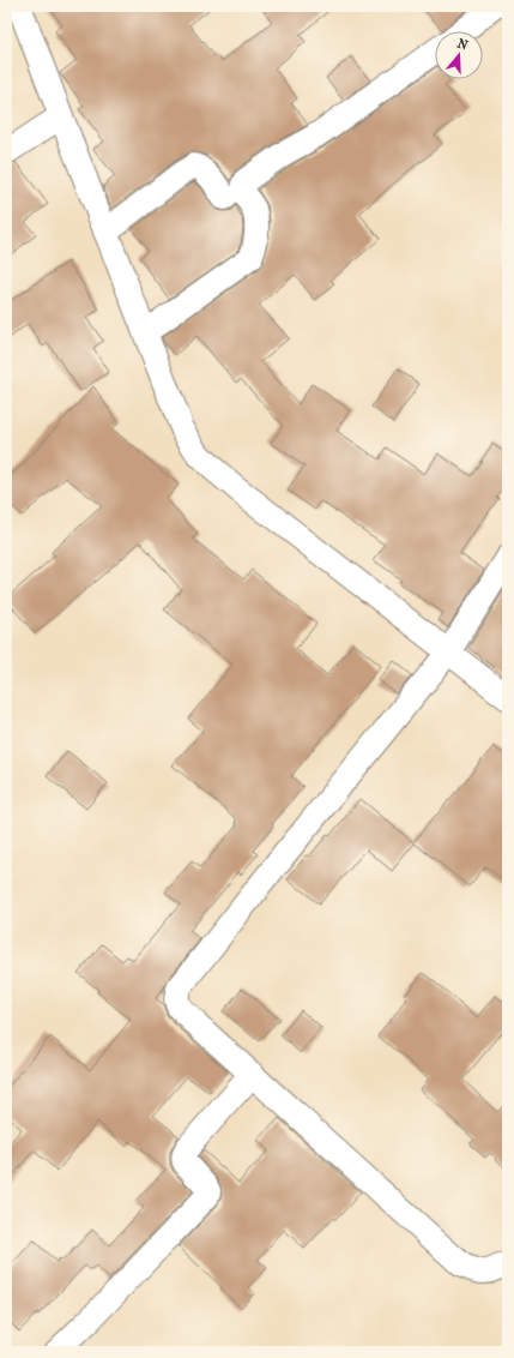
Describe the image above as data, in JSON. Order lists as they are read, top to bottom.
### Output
{
  "north": "top"
}
